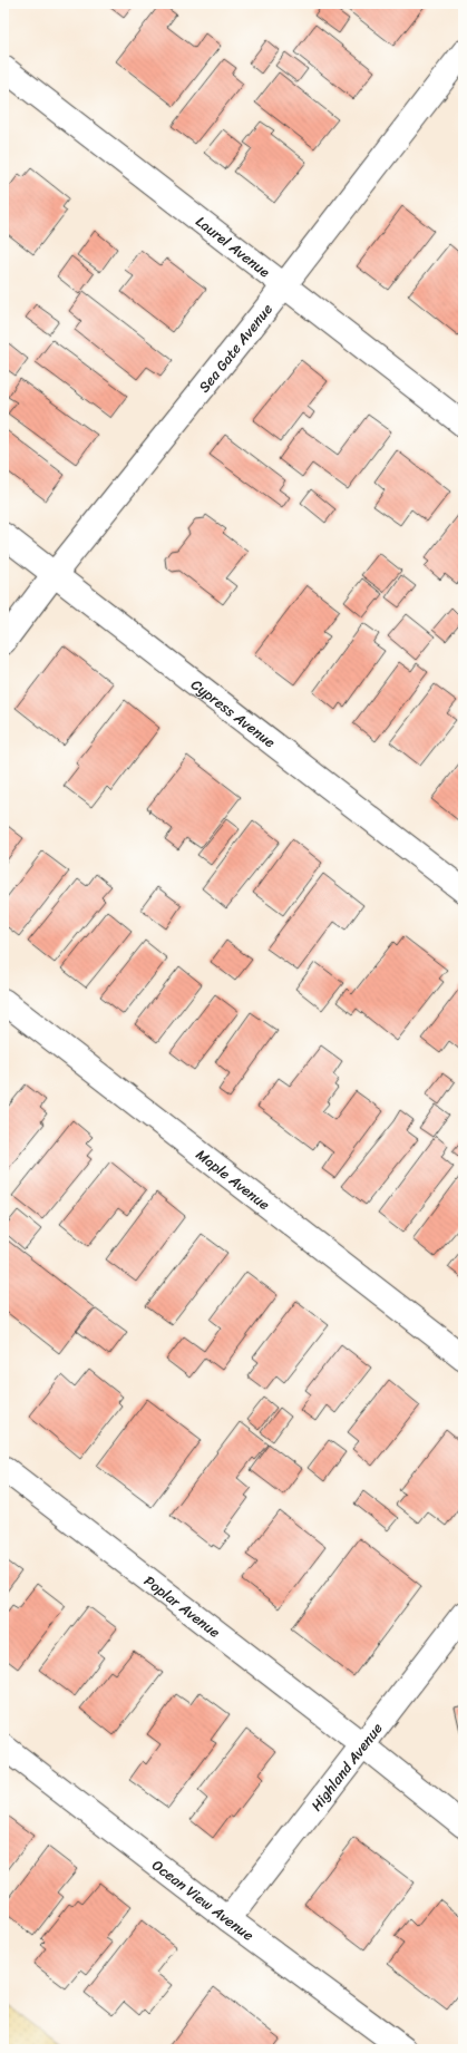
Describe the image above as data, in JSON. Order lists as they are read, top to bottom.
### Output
{
  "streets": {
    "street": [
      "Laurel Avenue",
      "Sea Gate Avenue",
      "Cypress Avenue",
      "Maple Avenue",
      "Poplar Avenue",
      "Highland Avenue",
      "Ocean View Avenue"
    ]
  },
  "crossings": [
    ["Laurel Avenue", "Sea Gate Avenue"],
    ["Sea Gate Avenue", "Cypress Avenue"],
    ["Poplar Avenue", "Highland Avenue"],
    ["Highland Avenue", "Ocean View Avenue"]
  ]
}
